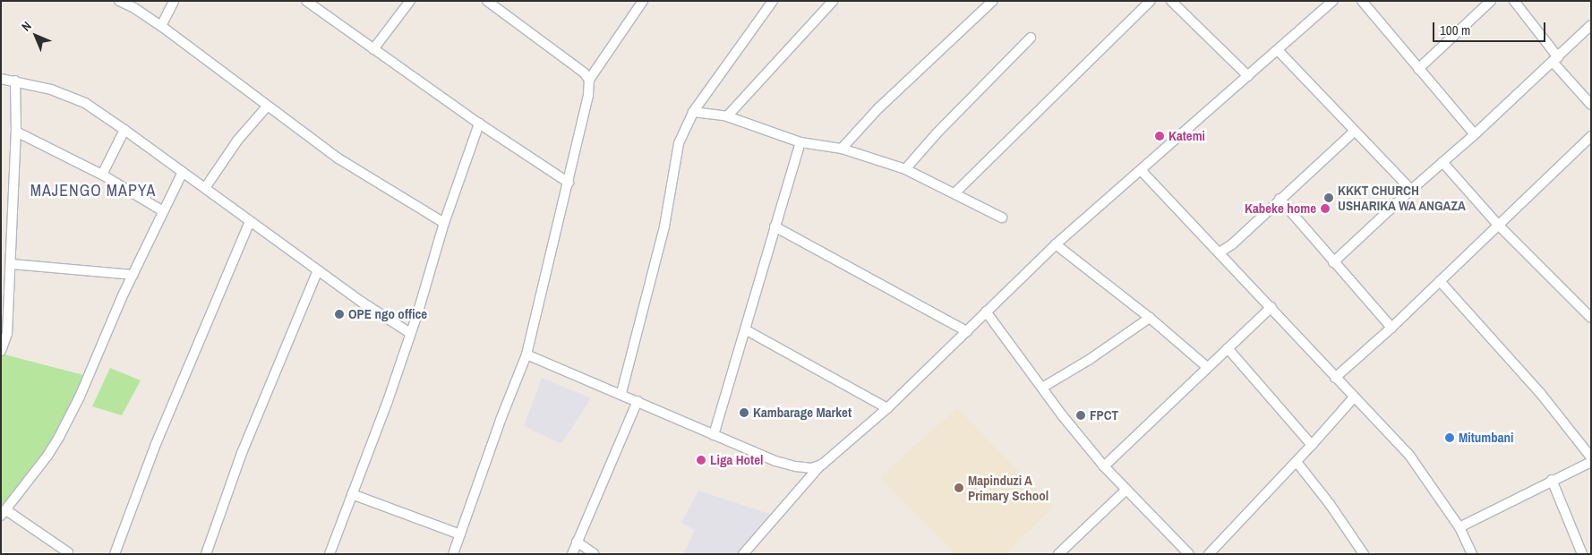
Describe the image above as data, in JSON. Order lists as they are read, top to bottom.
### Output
{
  "districts": ["MAJENGO MAPYA"],
  "places": [
    "Katemi",
    "KKKT CHURCH USHARIKA WA ANGAZA",
    "Kabeke home",
    "OPE ngo office",
    "Kambarage Market",
    "FPCT",
    "Mitumbani",
    "Liga Hotel",
    "Mapinduzi A Primary School"
  ],
  "scale_bar": "100 m",
  "north": "top left"
}
